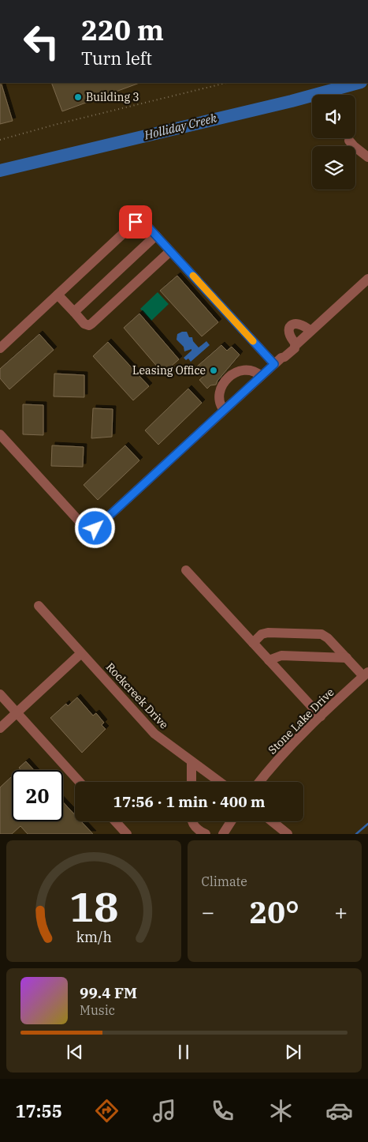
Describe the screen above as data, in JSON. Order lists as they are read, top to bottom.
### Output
{
  "streets": {
    "street": ["Rockcreek Drive", "Stone Lake Drive"]
  },
  "water": ["Holliday Creek"],
  "places": ["Building 3", "Leasing Office"],
  "page": {
    "turn": ["220 m", "Turn left"],
    "limit": "20",
    "trip": "17:56 · 1 min · 400 m",
    "tile": "Climate",
    "heat": ["−", "20°", "+"],
    "song": ["99.4 FM", "Music"],
    "tabs": "17:55",
    "gauge": ["18", "km/h"]
  }
}
